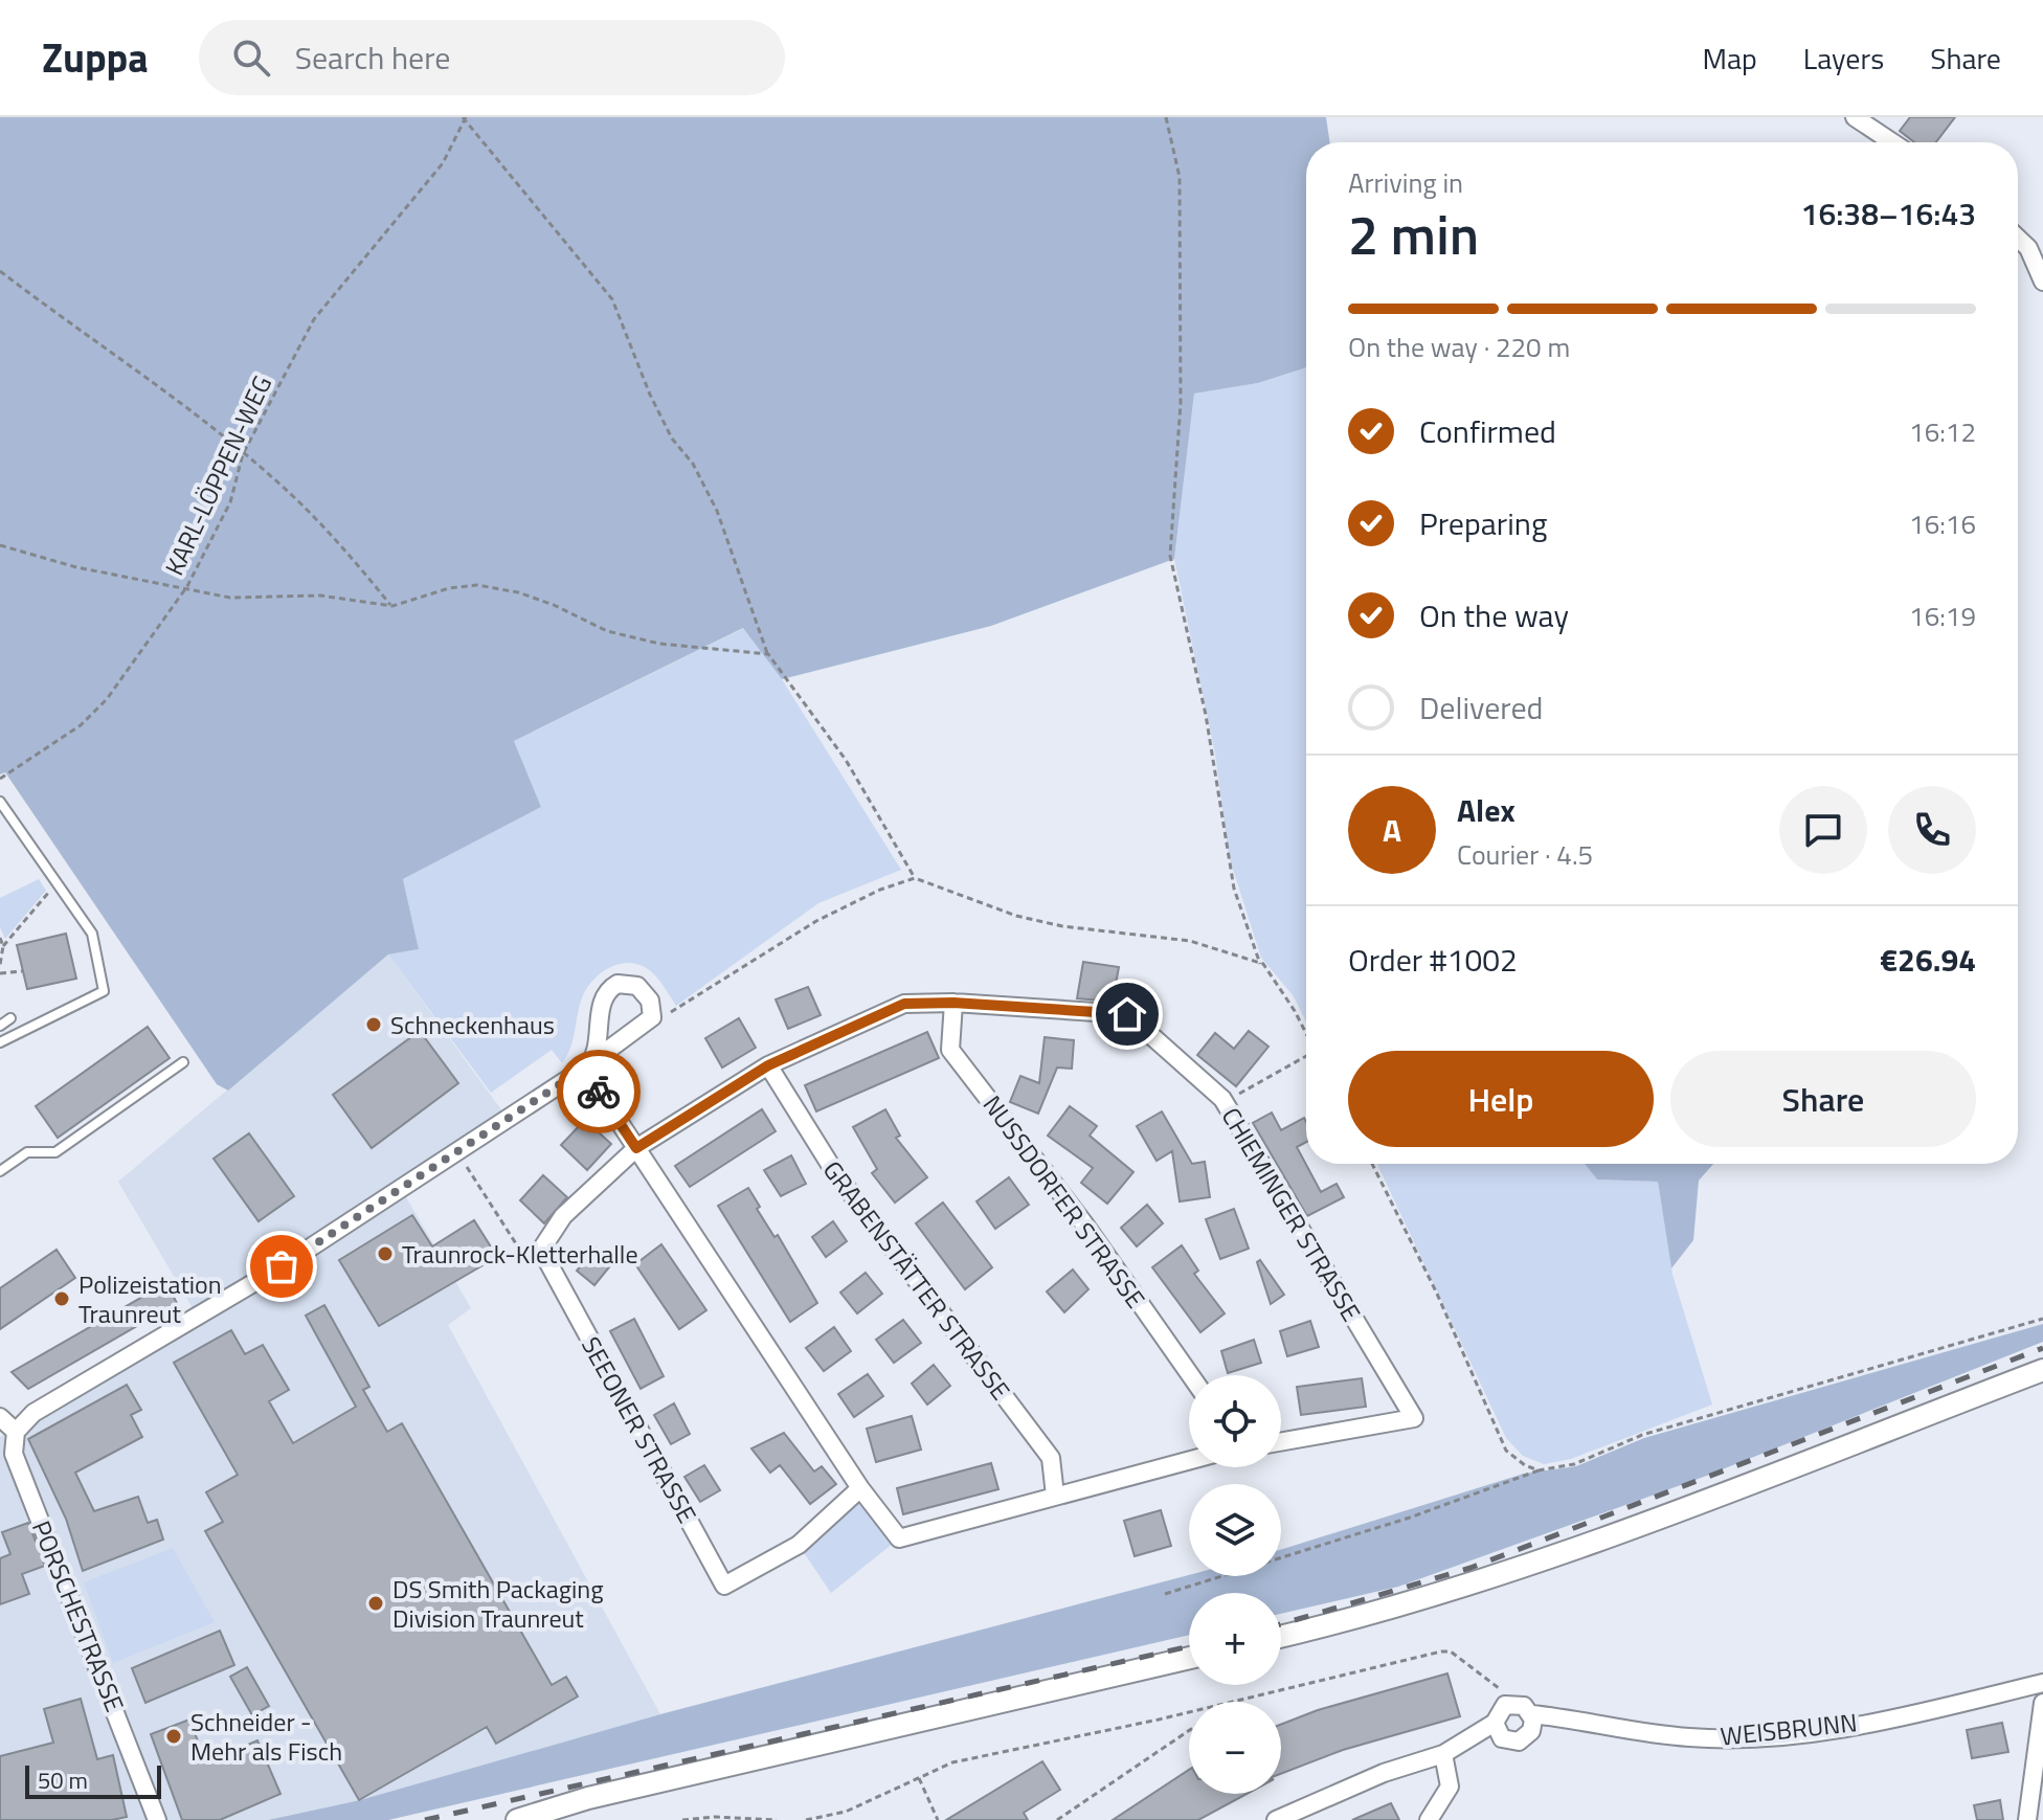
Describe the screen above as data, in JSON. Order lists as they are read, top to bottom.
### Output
{
  "streets": {
    "street": [
      "NUSSDORFER STRASSE",
      "CHIEMINGER STRASSE",
      "GRABENSTÄTTER STRASSE",
      "SEEONER STRASSE",
      "PORSCHESTRASSE",
      "WEISBRUNN"
    ],
    "path": ["KARL-LÖPPEN-WEG"]
  },
  "crossings": [
    ["NUSSDORFER STRASSE", "CHIEMINGER STRASSE"],
    ["CHIEMINGER STRASSE", "GRABENSTÄTTER STRASSE"]
  ],
  "places": [
    "Schneckenhaus",
    "Traunrock-Kletterhalle",
    "Polizeistation Traunreut",
    "DS Smith Packaging Division Traunreut",
    "Schneider - Mehr als Fisch"
  ],
  "scale_bar": "50 m",
  "page": {
    "header": "Zuppa",
    "search": "Search here",
    "nav": ["Map", "Layers", "Share"],
    "heading": ["2 min", "Arriving in", "16:38–16:43"],
    "panel": [
      "Alex",
      "Courier · 4.5",
      "Order #1002",
      "€26.94"
    ],
    "bar": "On the way · 220 m",
    "list": [
      ["Confirmed", "16:12"],
      ["Preparing", "16:16"],
      ["On the way", "16:19"],
      "Delivered"
    ],
    "round": "A",
    "buttons": ["Help", "Share"],
    "map_buttons": ["+", "−"],
    "scale": "50 m"
  }
}
